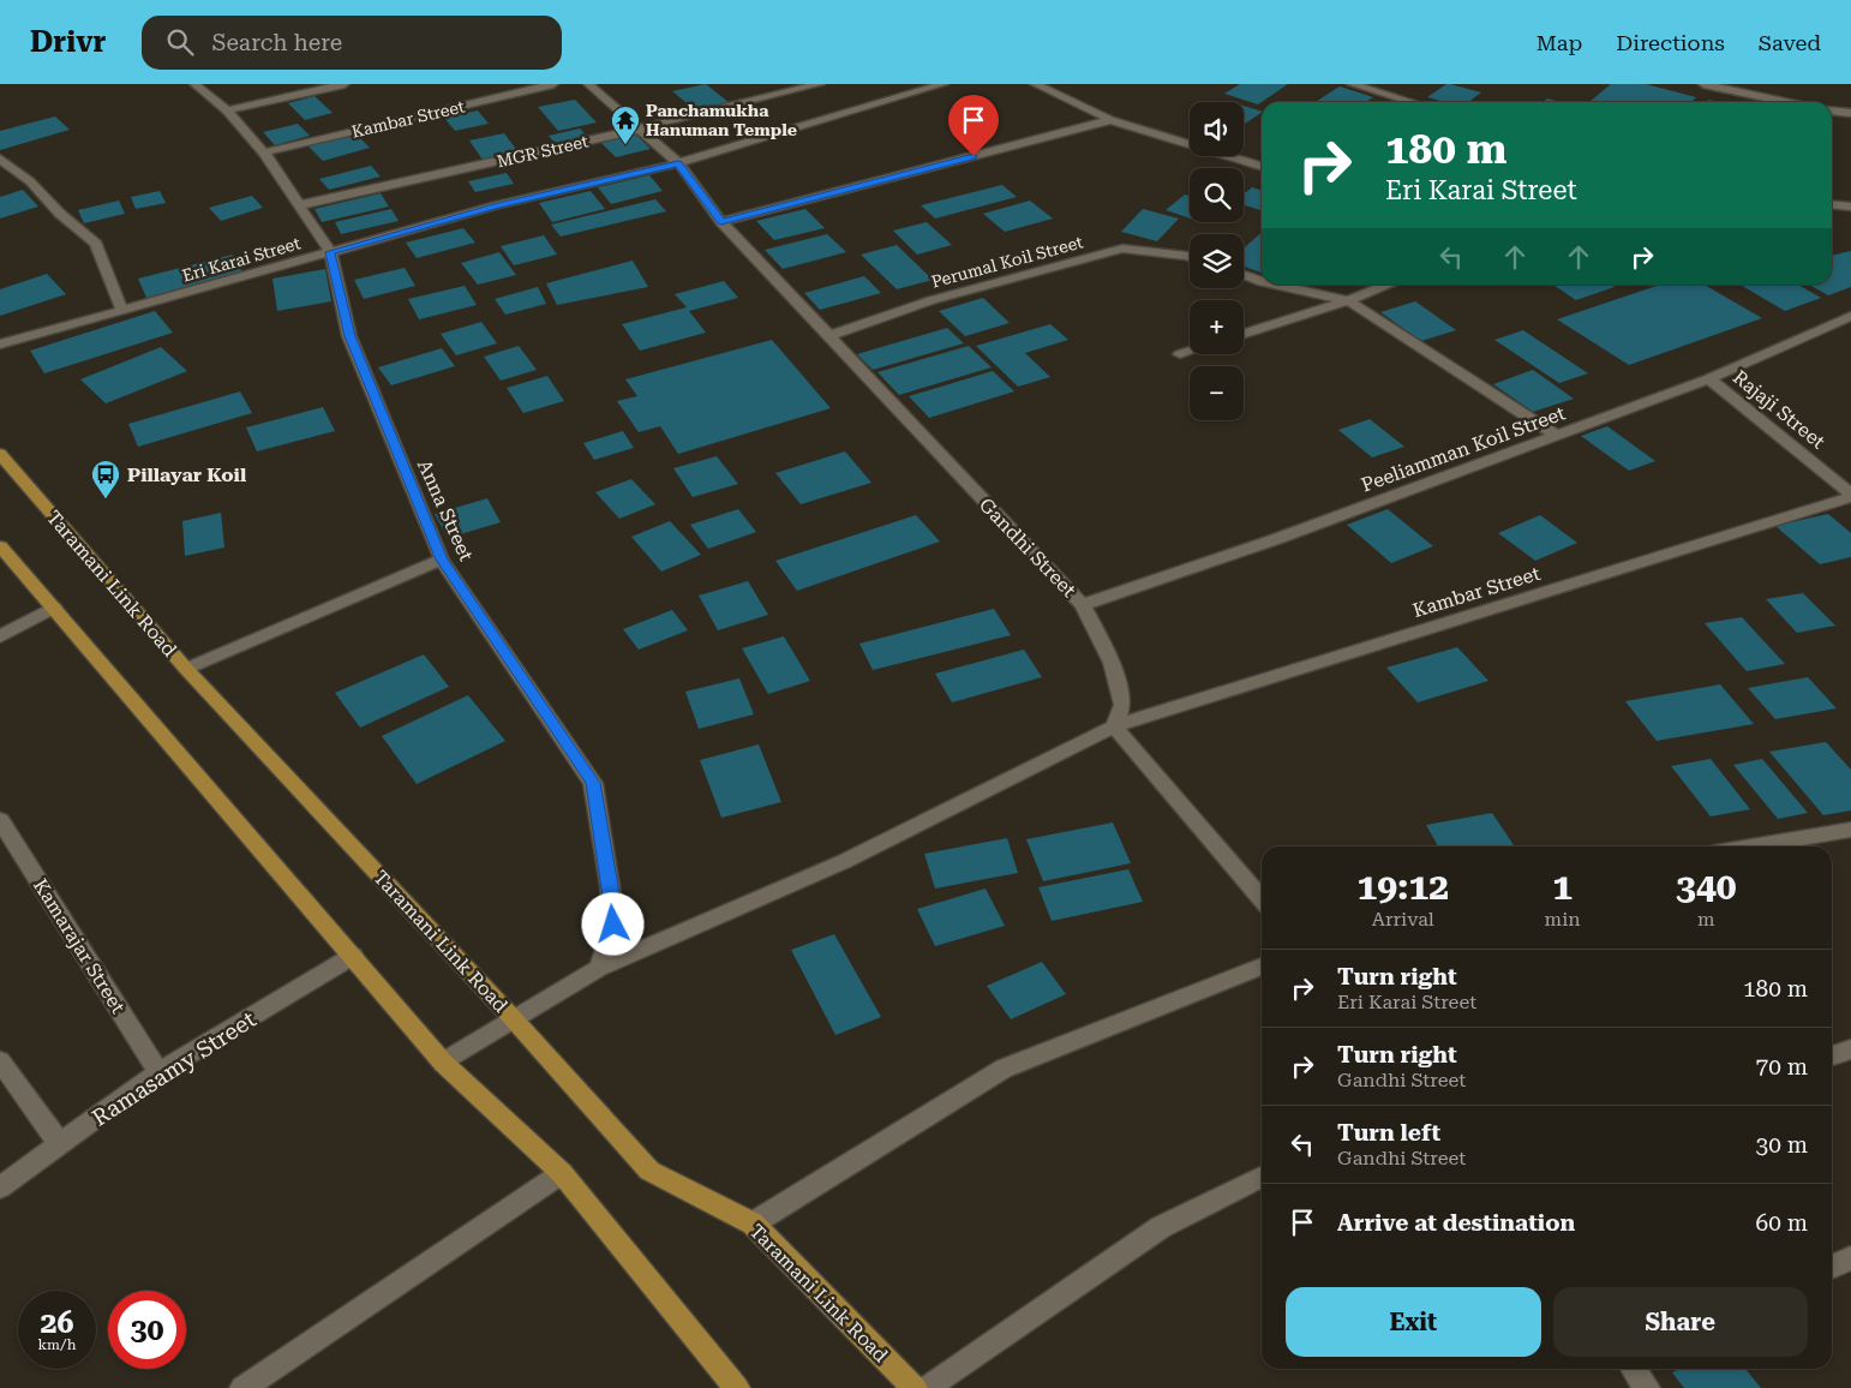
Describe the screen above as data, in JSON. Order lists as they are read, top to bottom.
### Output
{
  "streets": {
    "main road": ["Taramani Link Road"],
    "street": [
      "Kambar Street",
      "MGR Street",
      "Eri Karai Street",
      "Perumal Koil Street",
      "Rajaji Street",
      "Peeliamman Koil Street",
      "Anna Street",
      "Gandhi Street",
      "Kamarajar Street",
      "Ramasamy Street"
    ]
  },
  "crossings": [
    ["Kambar Street", "Rajaji Street"],
    ["Kambar Street", "Anna Street"],
    ["Kambar Street", "Gandhi Street"],
    ["Kambar Street", "Taramani Link Road"],
    ["MGR Street", "Anna Street"],
    ["MGR Street", "Gandhi Street"],
    ["Eri Karai Street", "Anna Street"],
    ["Eri Karai Street", "Gandhi Street"],
    ["Perumal Koil Street", "Gandhi Street"],
    ["Rajaji Street", "Peeliamman Koil Street"],
    ["Peeliamman Koil Street", "Gandhi Street"],
    ["Kamarajar Street", "Ramasamy Street"]
  ],
  "places": {
    "temple": ["Panchamukha Hanuman Temple"],
    "bus stop": ["Pillayar Koil"]
  },
  "page": {
    "header": "Drivr",
    "search": "Search here",
    "nav": ["Map", "Directions", "Saved"],
    "map_buttons": ["+", "−"],
    "turn": ["180 m", "Eri Karai Street"],
    "eta": [
      "19:12",
      "Arrival",
      "1",
      "min",
      "340",
      "m"
    ],
    "list": [
      {
        "name": "Turn right",
        "note": "Eri Karai Street",
        "value": "180 m"
      },
      {
        "name": "Turn right",
        "note": "Gandhi Street",
        "value": "70 m"
      },
      {
        "name": "Turn left",
        "note": "Gandhi Street",
        "value": "30 m"
      },
      {
        "name": "Arrive at destination",
        "value": "60 m"
      }
    ],
    "buttons": ["Exit", "Share"],
    "speed": "26 km/h",
    "limit": "30"
  }
}
